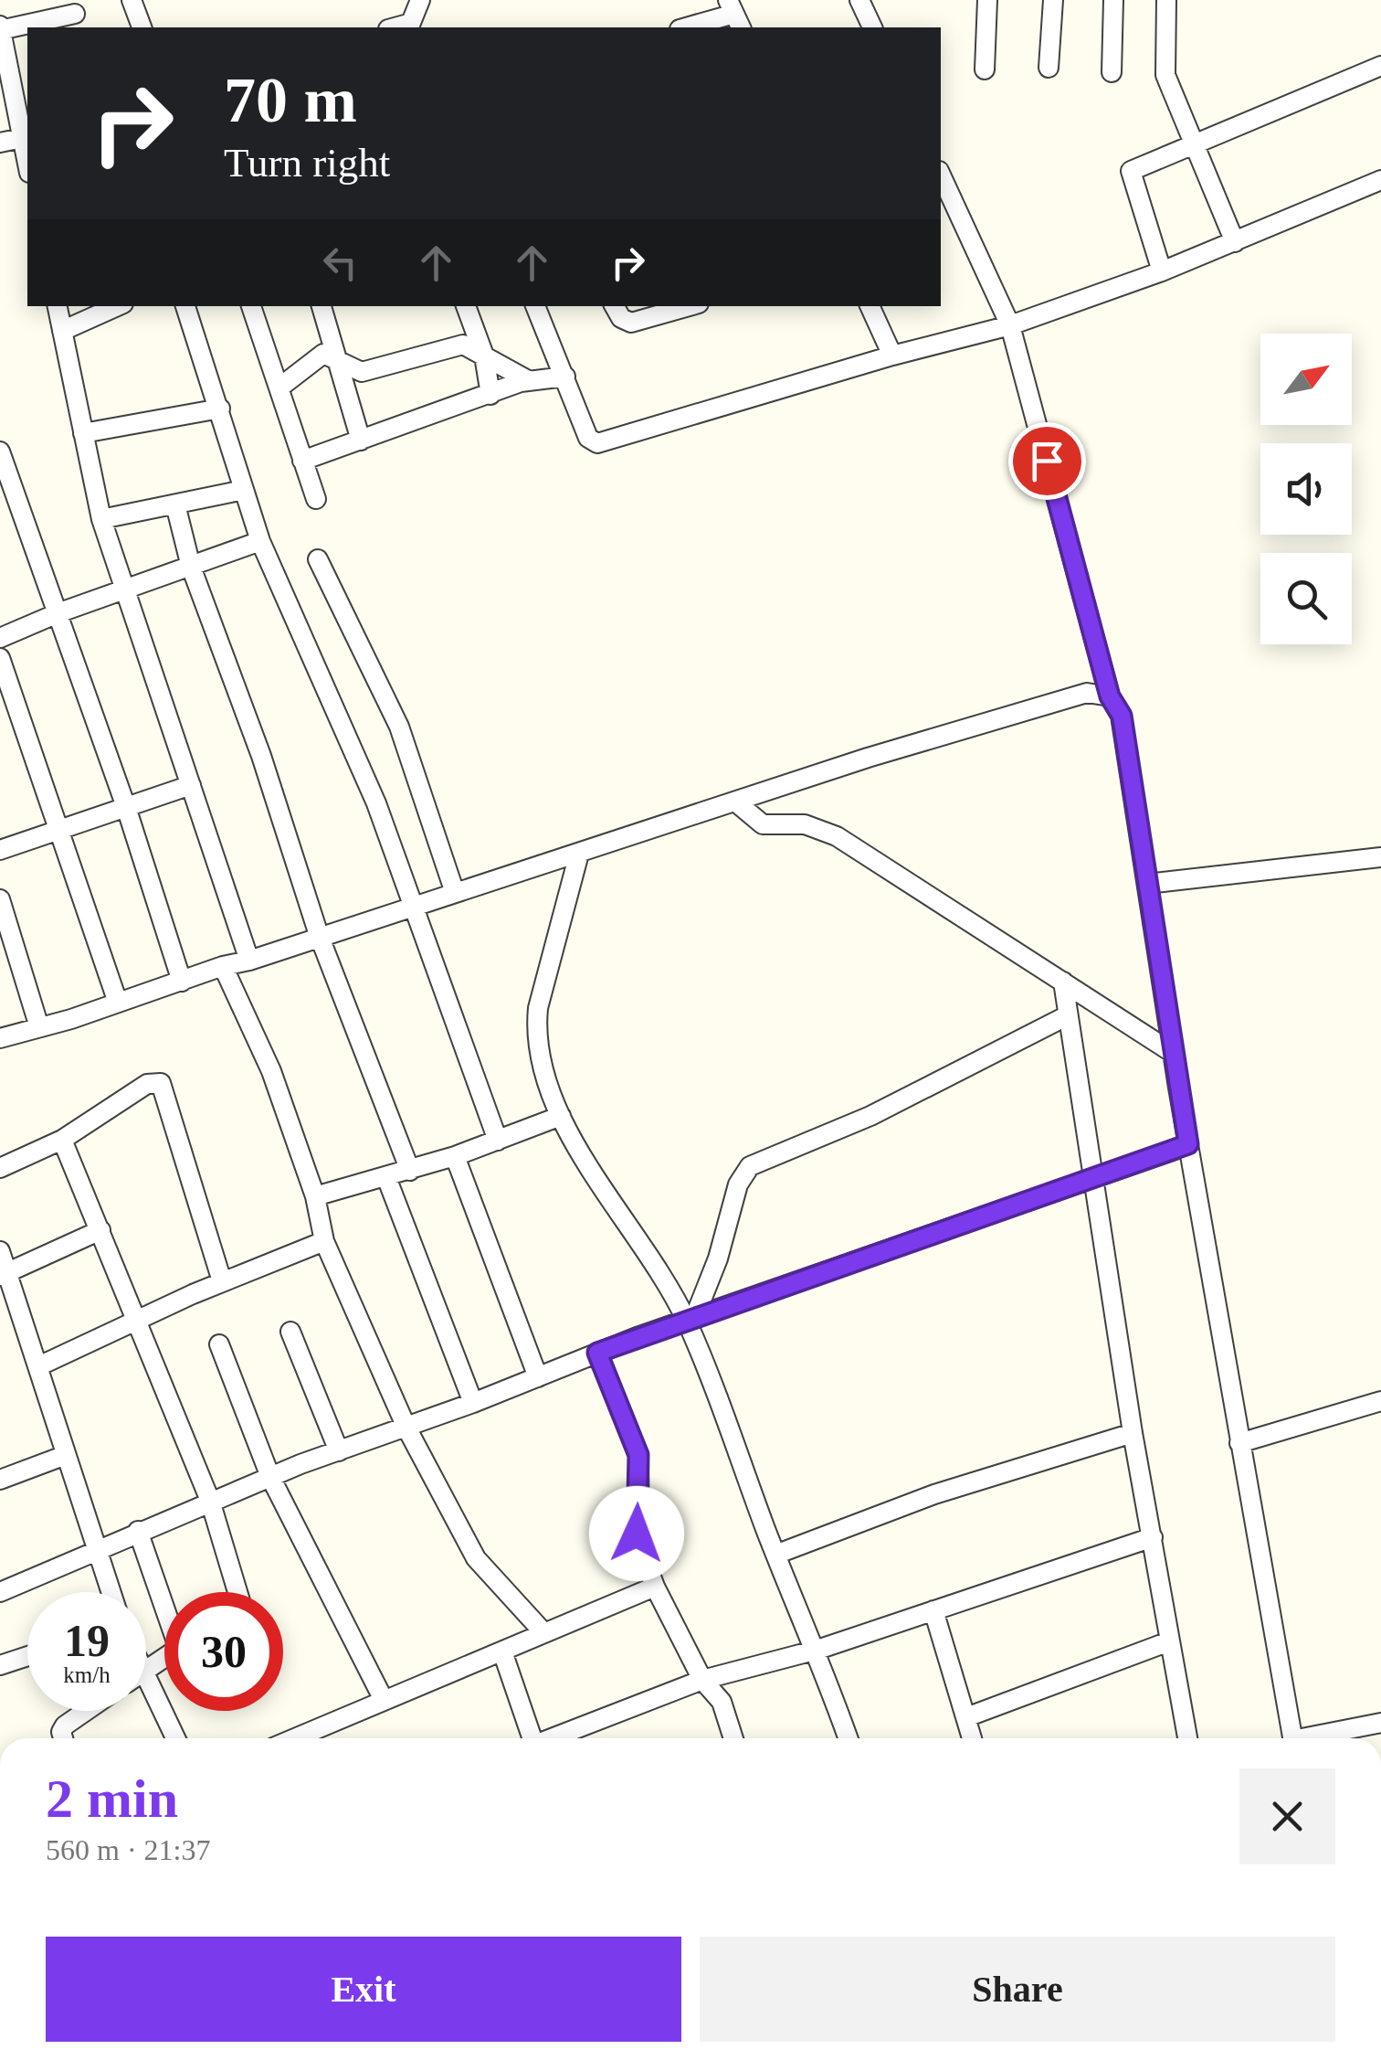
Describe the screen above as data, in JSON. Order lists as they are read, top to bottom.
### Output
{
  "north": "top right",
  "page": {
    "turn": ["70 m", "Turn right"],
    "speed": "19 km/h",
    "limit": "30",
    "heading": ["2 min", "560 m · 21:37"],
    "buttons": ["Exit", "Share"]
  }
}
